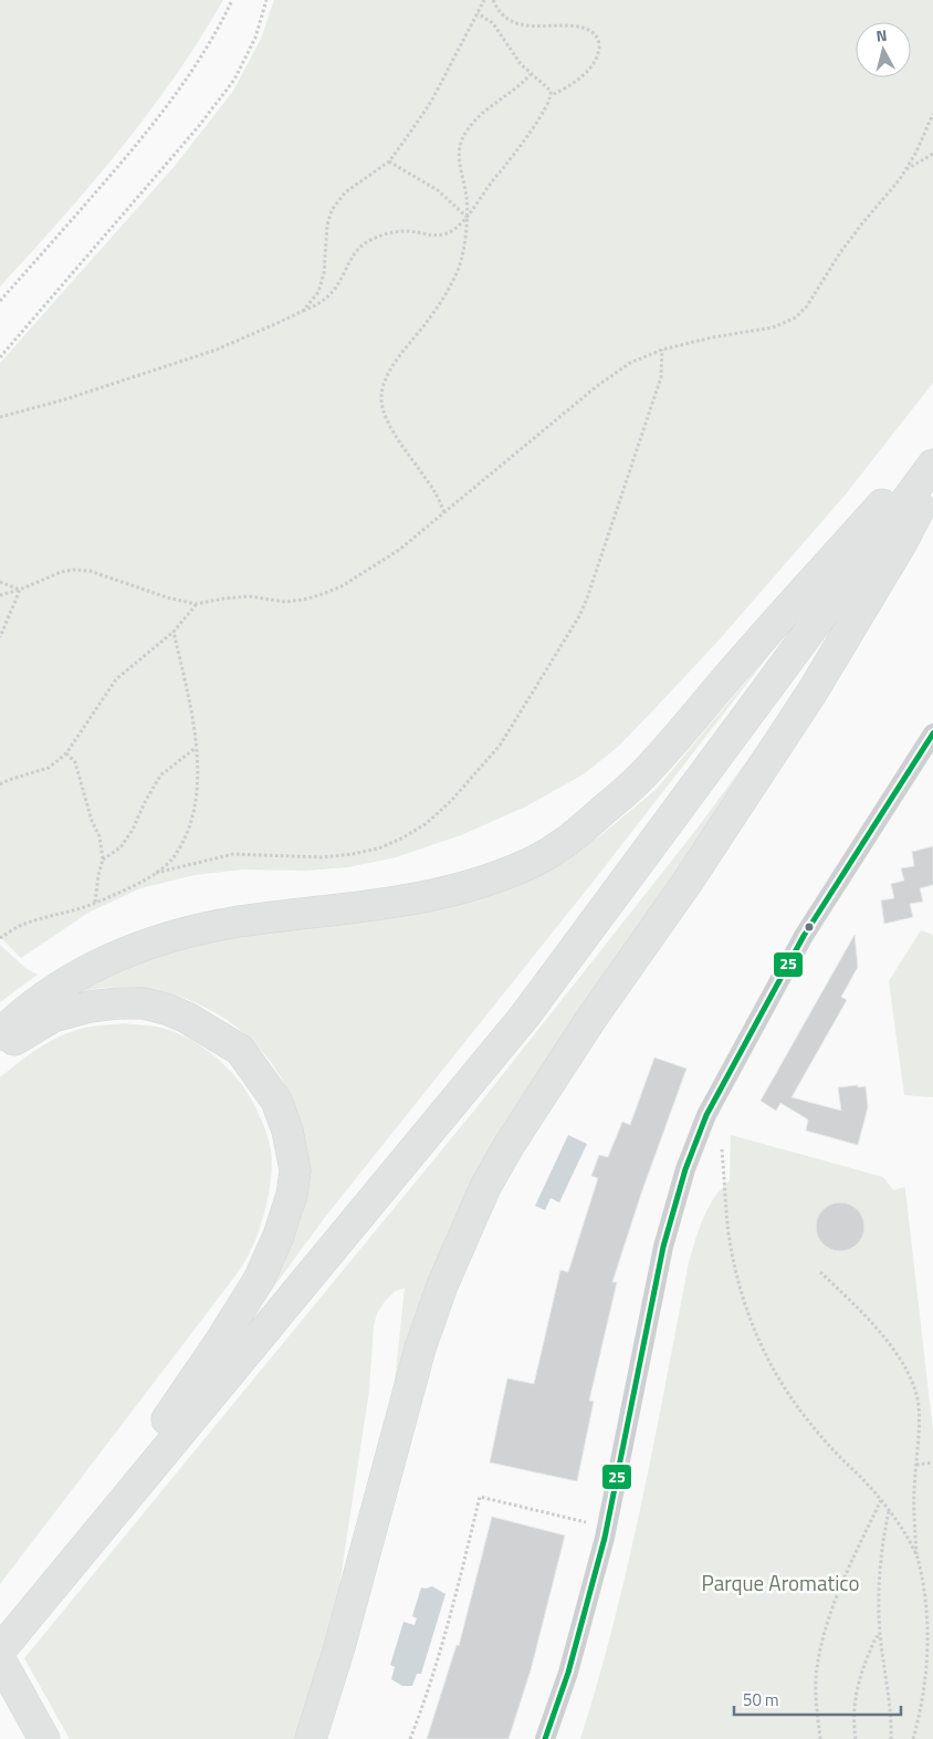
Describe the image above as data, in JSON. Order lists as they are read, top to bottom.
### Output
{
  "parks": ["Parque Aromatico"],
  "lines": ["transit line 25"],
  "scale_bar": "50 m",
  "north": "top"
}
